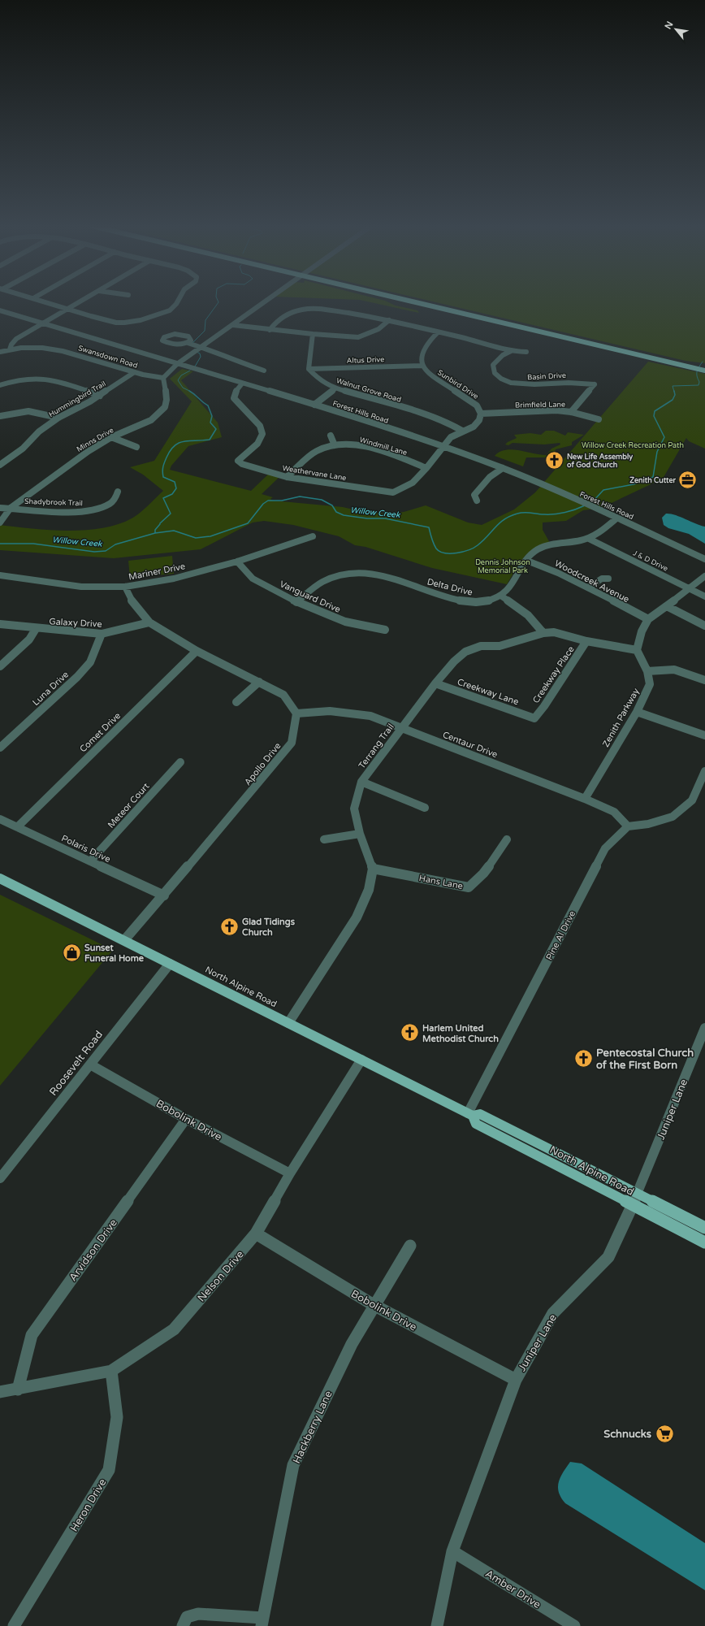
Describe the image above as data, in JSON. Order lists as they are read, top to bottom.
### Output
{
  "streets": {
    "main road": ["North Alpine Road"],
    "street": [
      "Swansdown Road",
      "Altus Drive",
      "Basin Drive",
      "Sunbird Drive",
      "Walnut Grove Road",
      "Hummingbird Trail",
      "Brimfield Lane",
      "Forest Hills Road",
      "Minns Drive",
      "Windmill Lane",
      "Weathervane Lane",
      "Shadybrook Trail",
      "J & D Drive",
      "Mariner Drive",
      "Woodcreek Avenue",
      "Delta Drive",
      "Vanguard Drive",
      "Galaxy Drive",
      "Creekway Place",
      "Luna Drive",
      "Creekway Lane",
      "Zenith Parkway",
      "Comet Drive",
      "Centaur Drive",
      "Terrang Trail",
      "Apollo Drive",
      "Meteor Court",
      "Polaris Drive",
      "Hans Lane",
      "Pine Al Drive",
      "Roosevelt Road",
      "Juniper Lane",
      "Bobolink Drive",
      "Arvidson Drive",
      "Nelson Drive",
      "Hackberry Lane",
      "Heron Drive",
      "Amber Drive"
    ]
  },
  "crossings": [
    ["Swansdown Road", "Hummingbird Trail"],
    ["Swansdown Road", "Minns Drive"],
    ["Altus Drive", "Sunbird Drive"],
    ["Altus Drive", "Walnut Grove Road"],
    ["Basin Drive", "Brimfield Lane"],
    ["Sunbird Drive", "Brimfield Lane"],
    ["Forest Hills Road", "Weathervane Lane"],
    ["Minns Drive", "Shadybrook Trail"],
    ["Windmill Lane", "Weathervane Lane"],
    ["Mariner Drive", "Vanguard Drive"],
    ["Delta Drive", "Vanguard Drive"],
    ["Galaxy Drive", "Luna Drive"],
    ["Creekway Place", "Creekway Lane"],
    ["Creekway Place", "Terrang Trail"],
    ["Creekway Lane", "Terrang Trail"],
    ["Zenith Parkway", "Centaur Drive"],
    ["Zenith Parkway", "Terrang Trail"],
    ["Comet Drive", "Polaris Drive"],
    ["Centaur Drive", "Terrang Trail"],
    ["Centaur Drive", "Apollo Drive"],
    ["Centaur Drive", "Pine Al Drive"],
    ["Terrang Trail", "Hans Lane"],
    ["Apollo Drive", "Polaris Drive"],
    ["Apollo Drive", "North Alpine Road"],
    ["Meteor Court", "Polaris Drive"],
    ["Pine Al Drive", "North Alpine Road"],
    ["North Alpine Road", "Roosevelt Road"],
    ["North Alpine Road", "Juniper Lane"],
    ["North Alpine Road", "Nelson Drive"],
    ["Roosevelt Road", "Bobolink Drive"],
    ["Juniper Lane", "Bobolink Drive"],
    ["Juniper Lane", "Amber Drive"],
    ["Bobolink Drive", "Arvidson Drive"],
    ["Bobolink Drive", "Nelson Drive"],
    ["Bobolink Drive", "Hackberry Lane"],
    ["Arvidson Drive", "Nelson Drive"],
    ["Nelson Drive", "Heron Drive"]
  ],
  "water": ["Willow Creek"],
  "parks": ["Willow Creek Recreation Path", "Dennis Johnson Memorial Park"],
  "places": {
    "church": [
      "New Life Assembly of God Church",
      "Glad Tidings Church",
      "Harlem United Methodist Church",
      "Pentecostal Church of the First Born"
    ],
    "office": ["Zenith Cutter"],
    "shop": ["Sunset Funeral Home"],
    "supermarket": ["Schnucks"]
  },
  "north": "top left"
}
